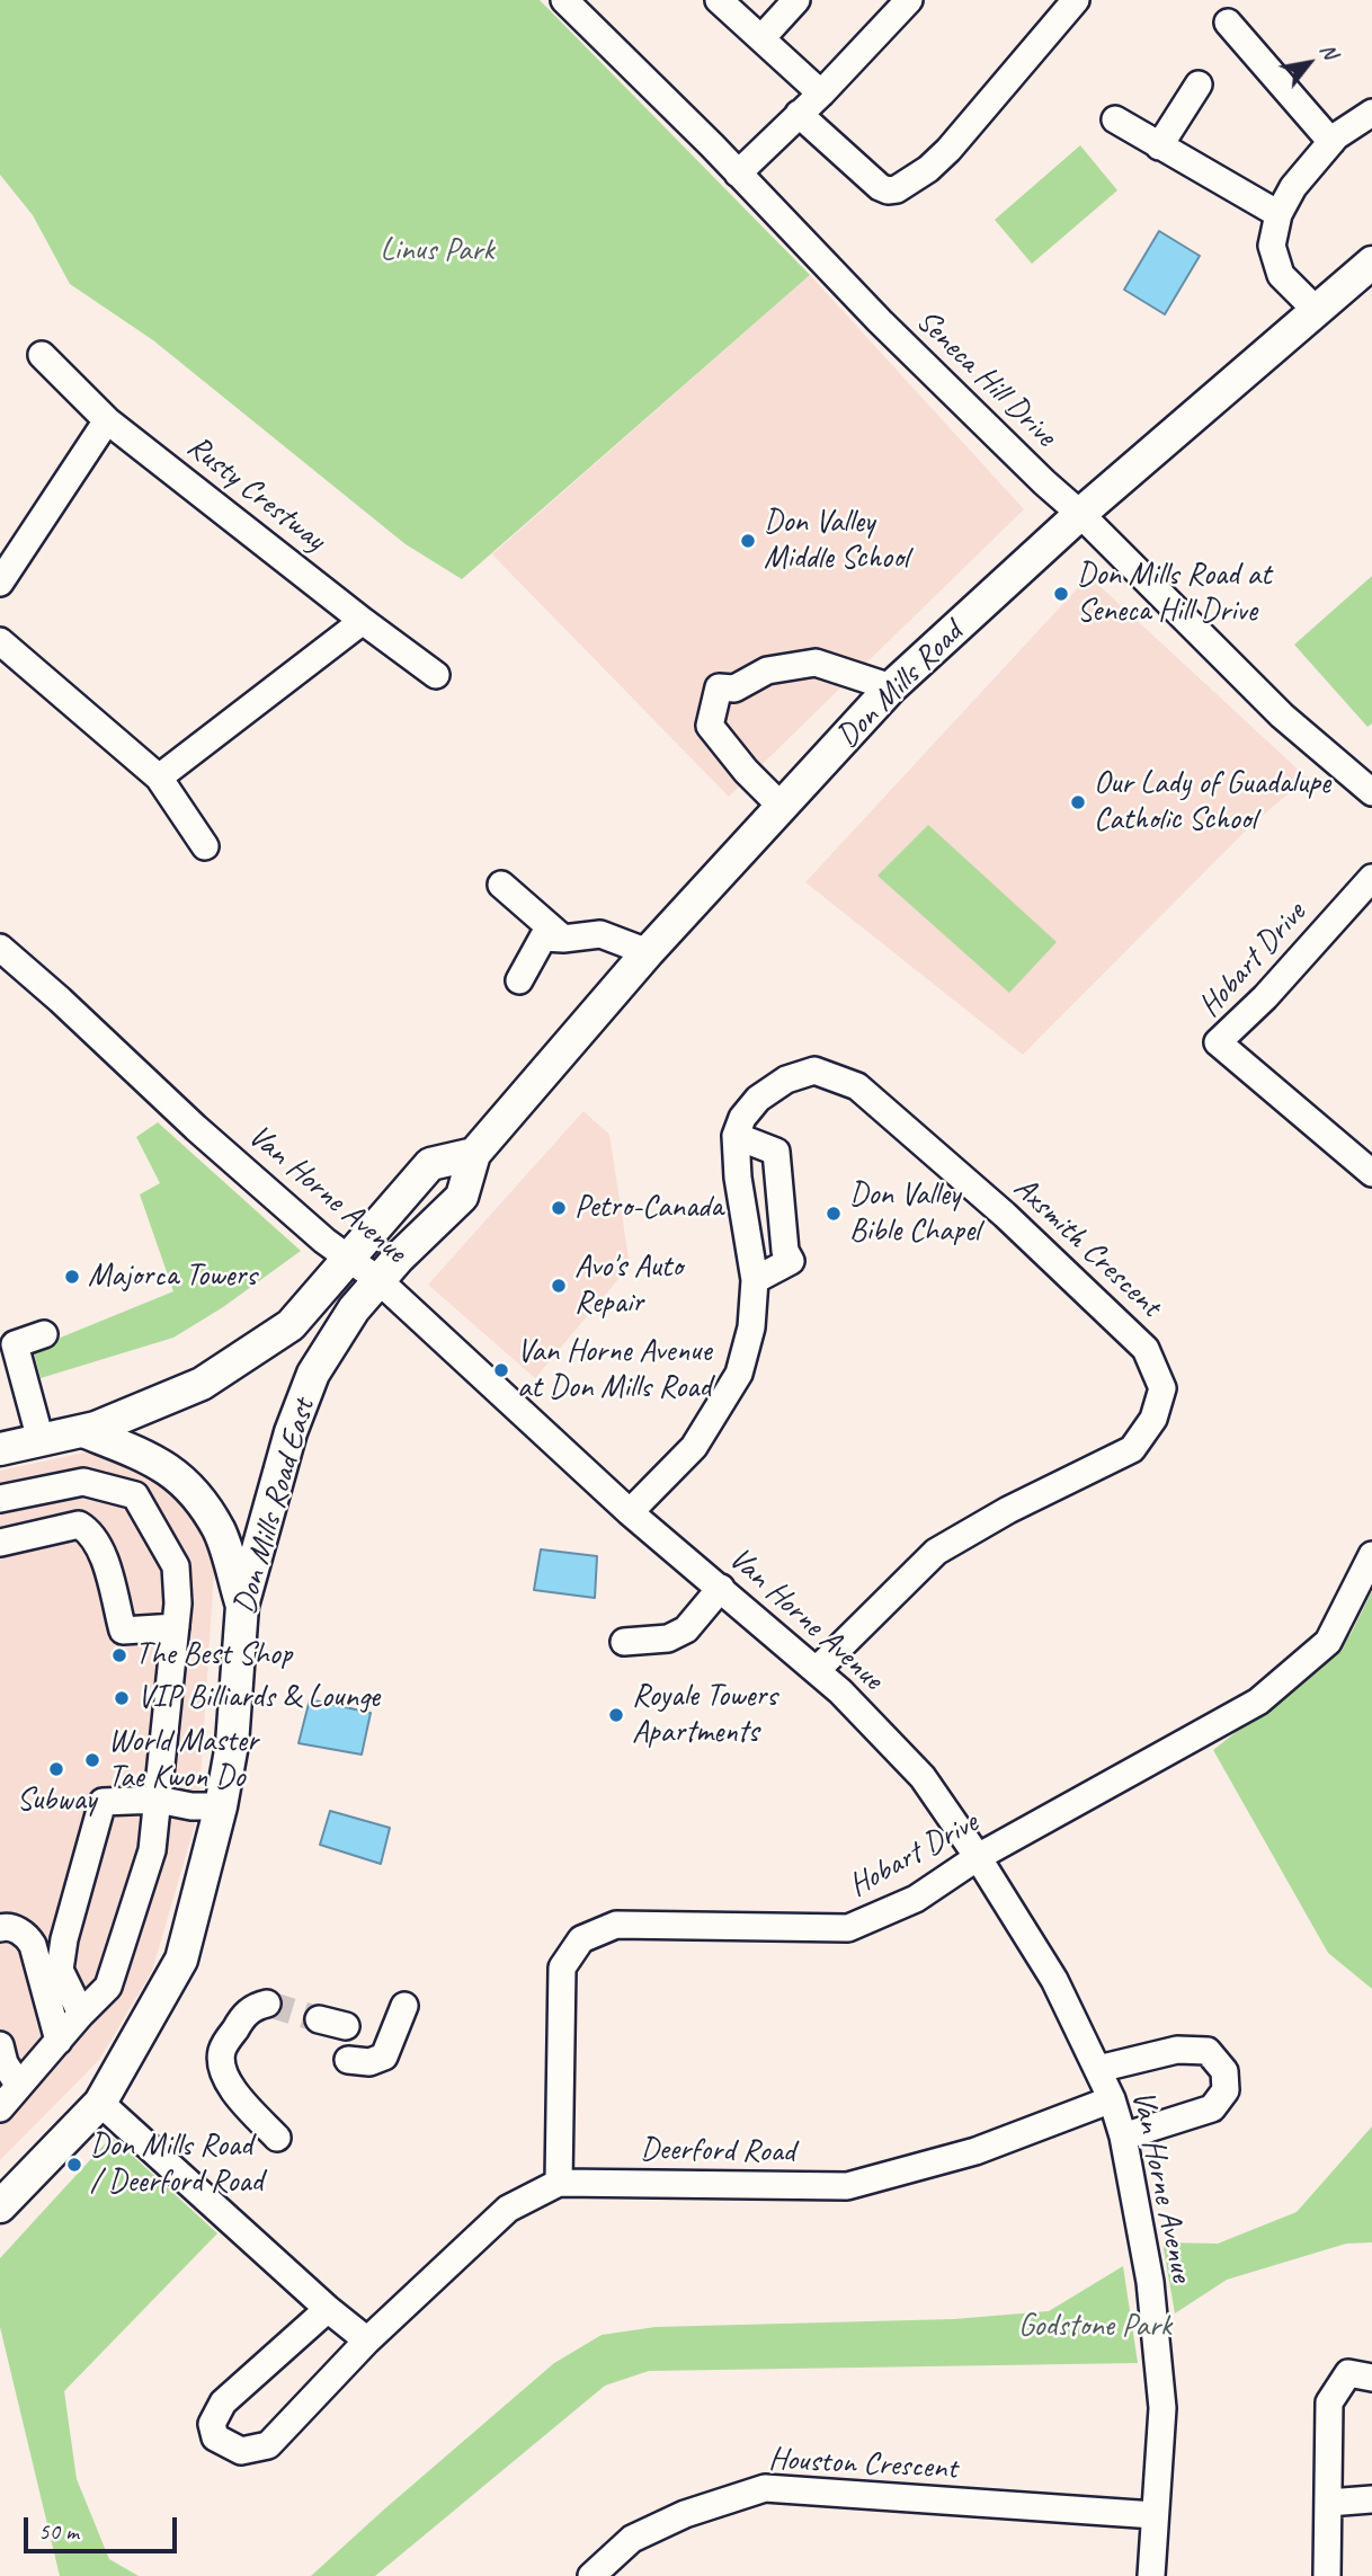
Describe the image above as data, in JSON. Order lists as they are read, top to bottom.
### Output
{
  "streets": {
    "main road": ["Don Mills Road", "Don Mills Road East"],
    "street": [
      "Seneca Hill Drive",
      "Rusty Crestway",
      "Hobart Drive",
      "Van Horne Avenue",
      "Axsmith Crescent",
      "Deerford Road",
      "Houston Crescent"
    ]
  },
  "crossings": [
    ["Seneca Hill Drive", "Don Mills Road"],
    ["Don Mills Road", "Van Horne Avenue"],
    ["Don Mills Road", "Don Mills Road East"],
    ["Hobart Drive", "Van Horne Avenue"],
    ["Hobart Drive", "Deerford Road"],
    ["Van Horne Avenue", "Axsmith Crescent"],
    ["Van Horne Avenue", "Don Mills Road East"],
    ["Van Horne Avenue", "Deerford Road"],
    ["Van Horne Avenue", "Houston Crescent"]
  ],
  "parks": ["Linus Park", "Godstone Park"],
  "places": [
    "Don Valley Middle School",
    "Don Mills Road at Seneca Hill Drive",
    "Our Lady of Guadalupe Catholic School",
    "Petro-Canada",
    "Don Valley Bible Chapel",
    "Majorca Towers",
    "Avo's Auto Repair",
    "Van Horne Avenue at Don Mills Road",
    "The Best Shop",
    "VIP Billiards & Lounge",
    "Royale Towers Apartments",
    "World Master Tae Kwon Do",
    "Subway",
    "Don Mills Road / Deerford Road"
  ],
  "scale_bar": "50 m",
  "north": "top right"
}
